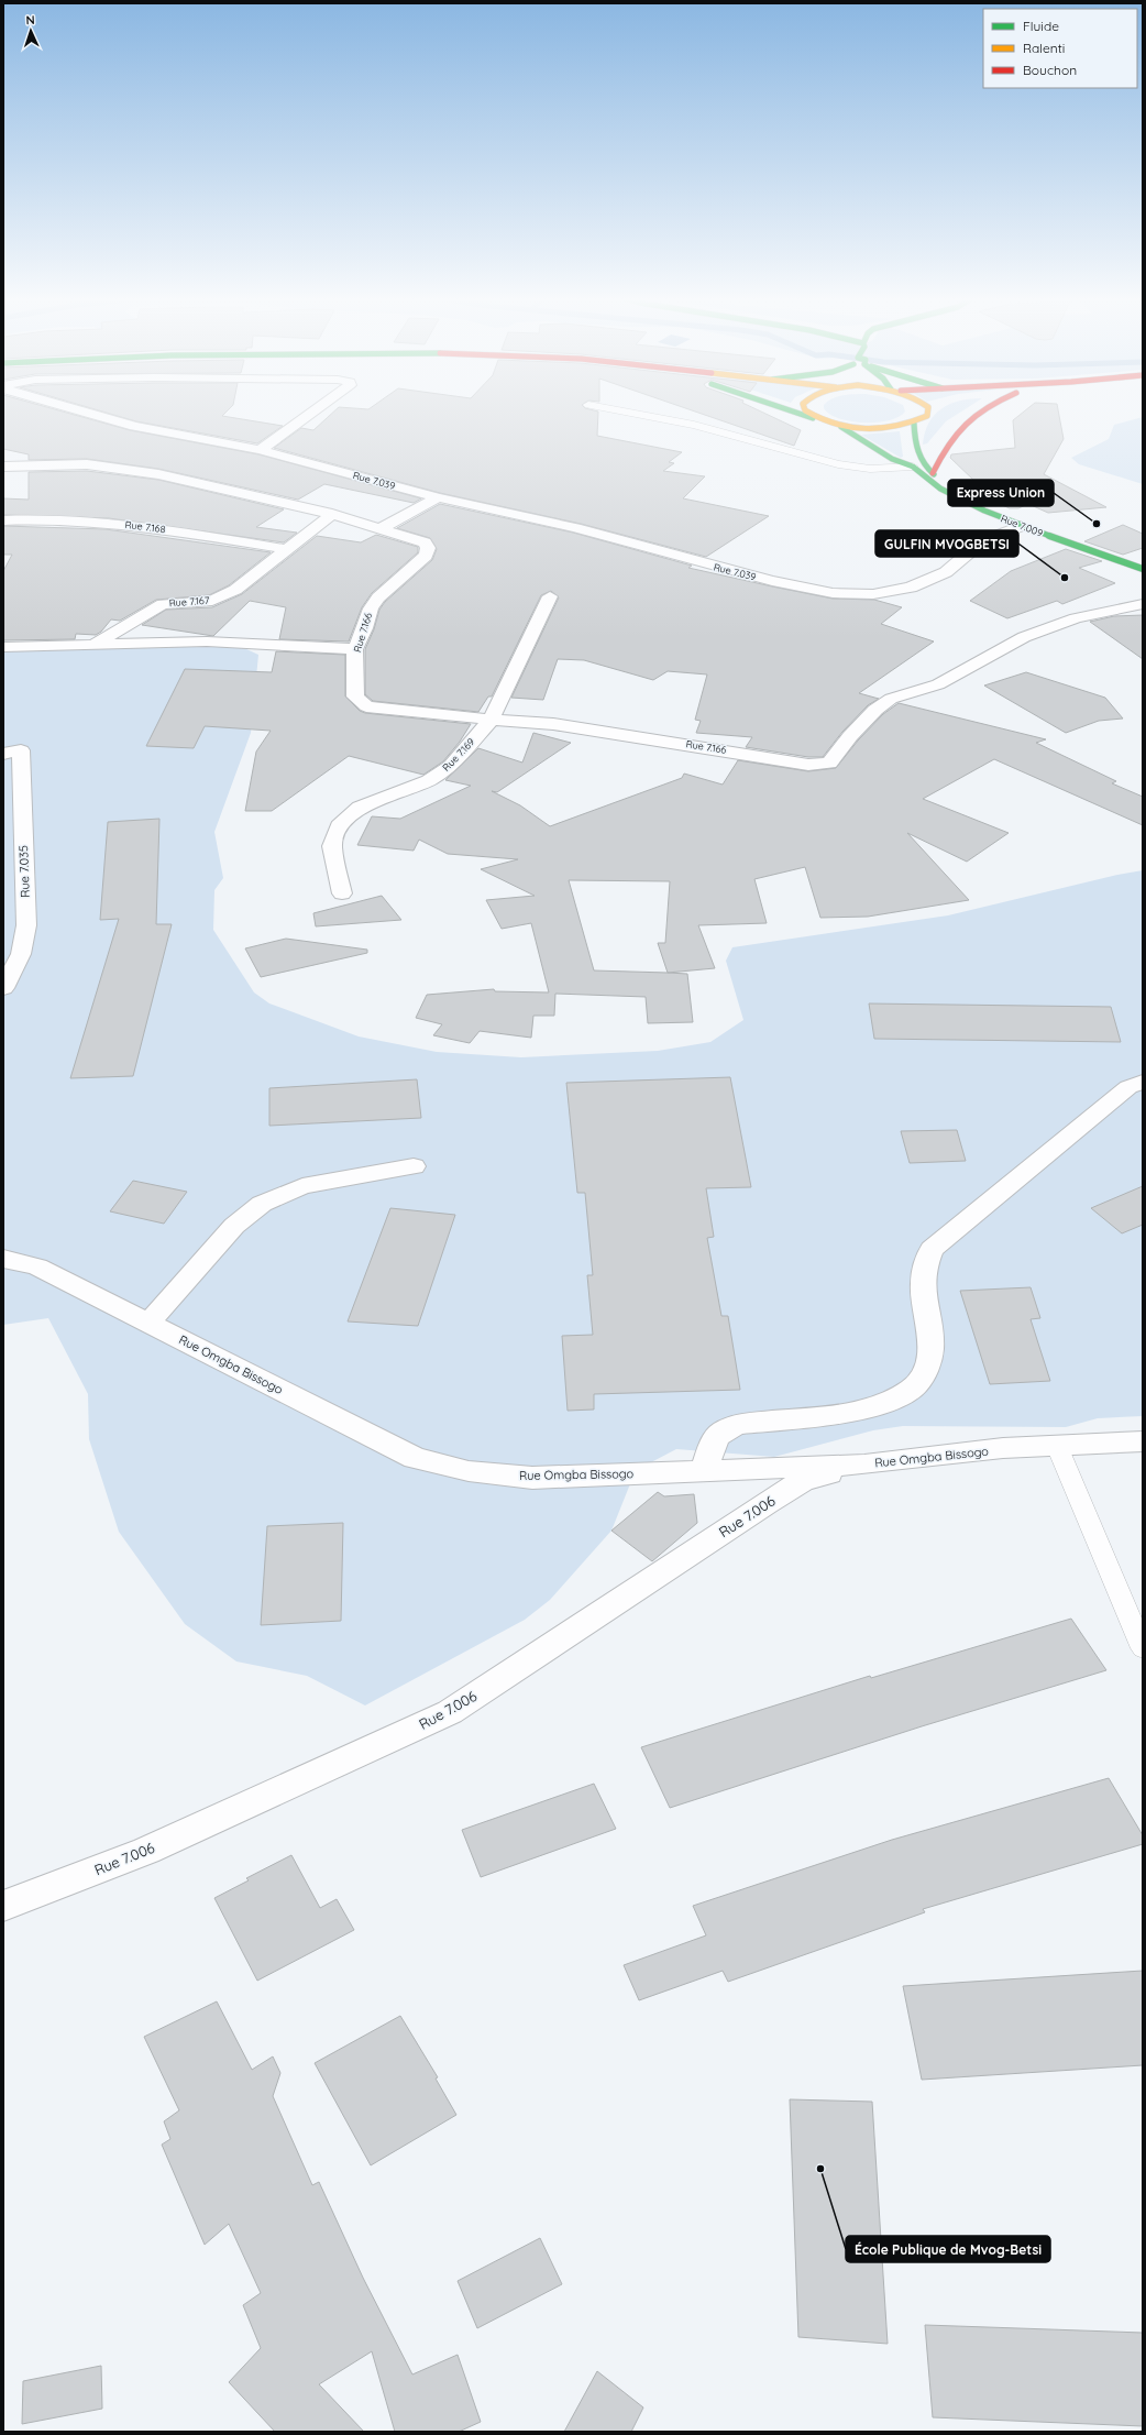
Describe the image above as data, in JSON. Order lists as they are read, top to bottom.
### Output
{
  "streets": {
    "main road": ["Rue 7.009"],
    "street": [
      "Rue 7.039",
      "Rue 7.168",
      "Rue 7.167",
      "Rue 7.166",
      "Rue 7.169",
      "Rue 7.035",
      "Rue Omgba Bissogo",
      "Rue 7.006"
    ]
  },
  "crossings": [
    ["Rue 7.039", "Rue 7.009"],
    ["Rue 7.168", "Rue 7.167"],
    ["Rue 7.167", "Rue 7.166"],
    ["Rue 7.166", "Rue 7.169"],
    ["Rue Omgba Bissogo", "Rue 7.006"]
  ],
  "places": ["Express Union", "GULFIN MVOGBETSI", "École Publique de Mvog-Betsi"],
  "legend": ["Fluide", "Ralenti", "Bouchon"],
  "north": "top"
}
